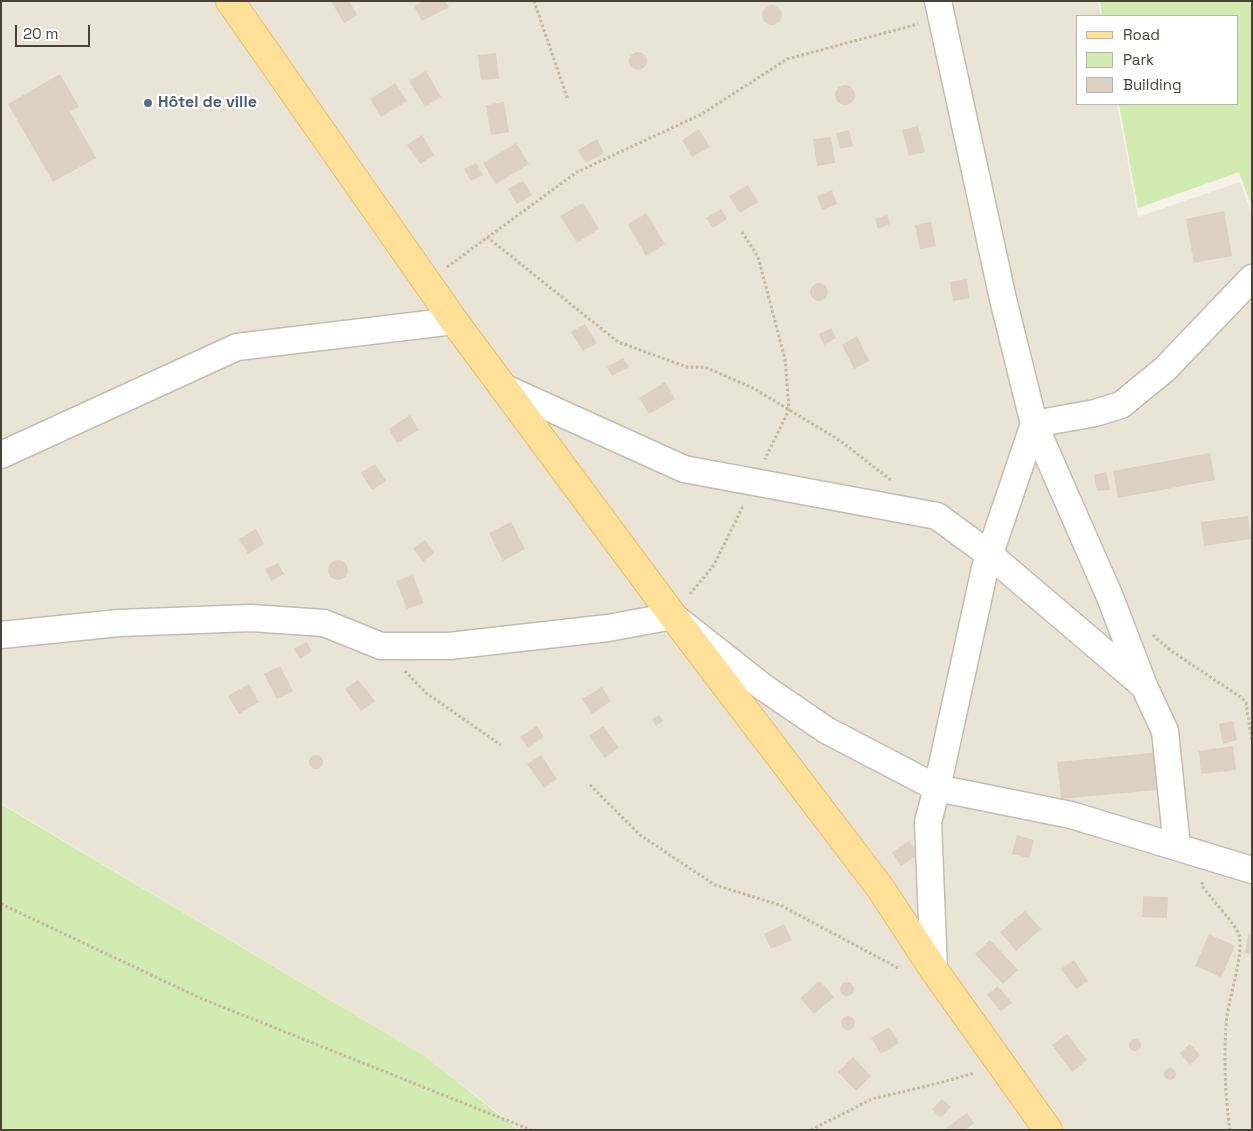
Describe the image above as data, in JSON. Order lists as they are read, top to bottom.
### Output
{
  "places": ["Hôtel de ville"],
  "legend": ["Road", "Park", "Building"],
  "scale_bar": "20 m"
}
